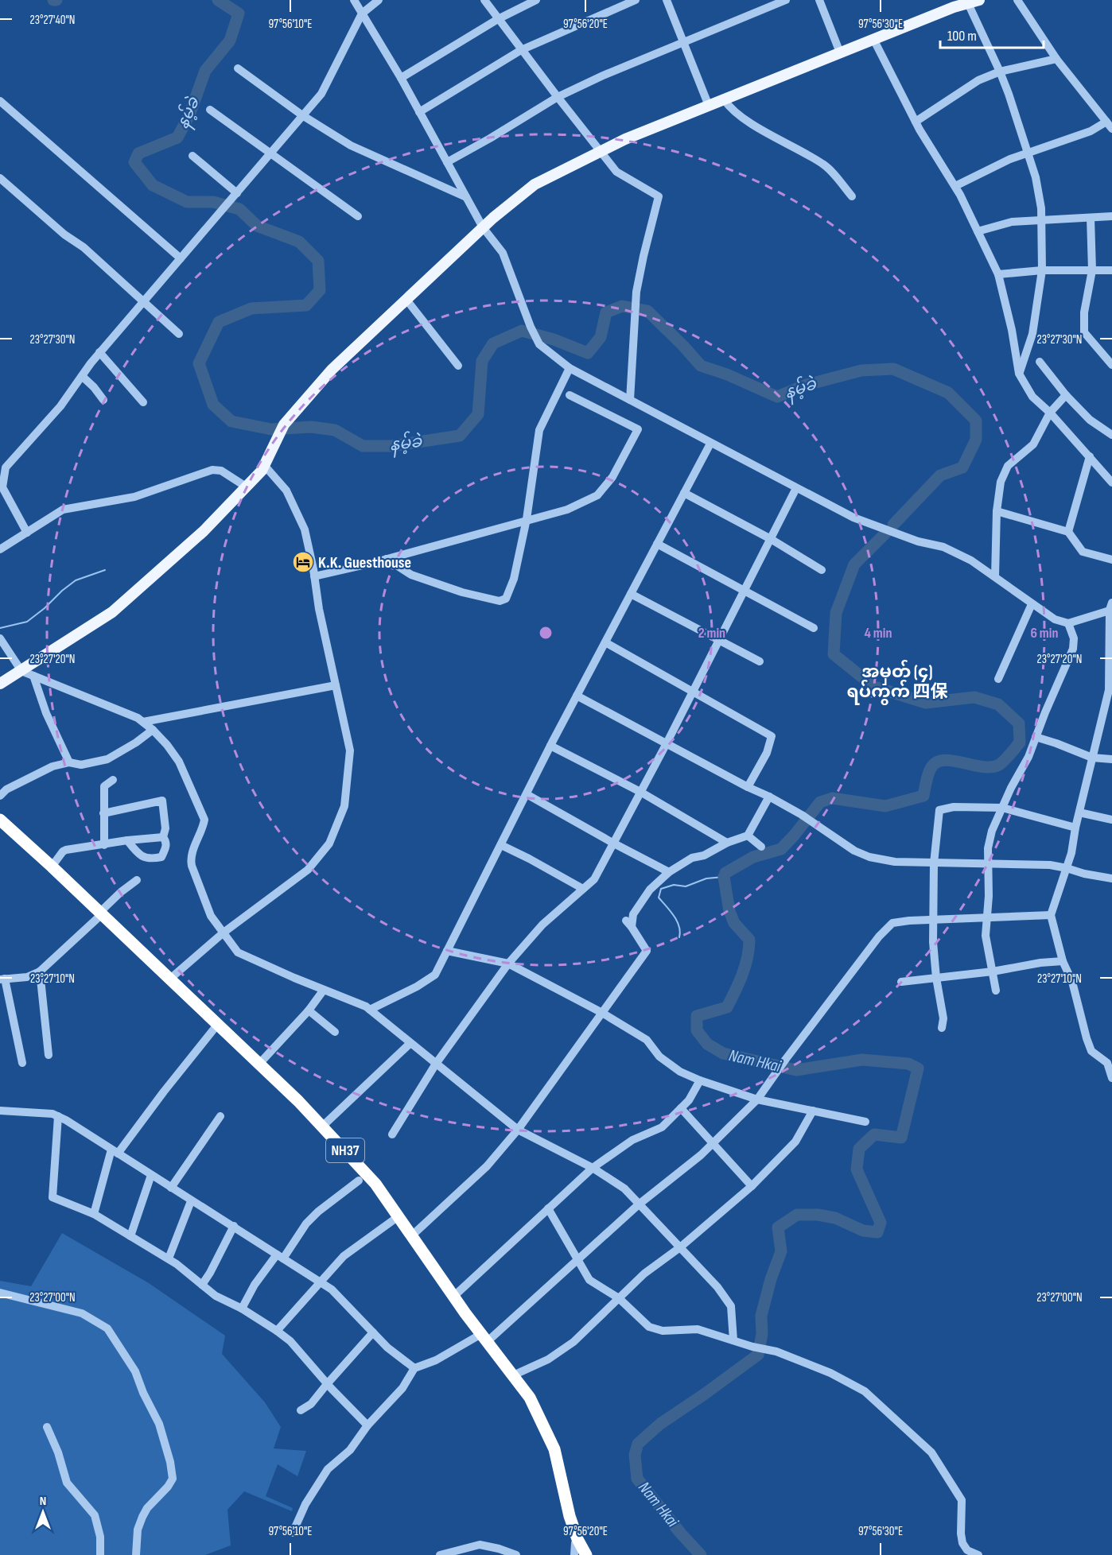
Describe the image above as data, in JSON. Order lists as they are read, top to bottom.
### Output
{
  "streets": {
    "highway": ["NH37"]
  },
  "districts": ["အမှတ် (၄) ရပ်ကွက် 四保"],
  "water": ["နမ့်ခဲ", "Nam Hkai"],
  "places": {
    "hotel": ["K.K. Guesthouse"]
  },
  "scale_bar": "100 m",
  "north": "top",
  "coordinates": [
    "23°27'40\"N",
    "97°56'10\"E",
    "97°56'20\"E",
    "97°56'30\"E",
    "23°27'30\"N",
    "23°27'20\"N",
    "23°27'10\"N",
    "23°27'00\"N"
  ],
  "rings": ["2 min", "4 min", "6 min"]
}
